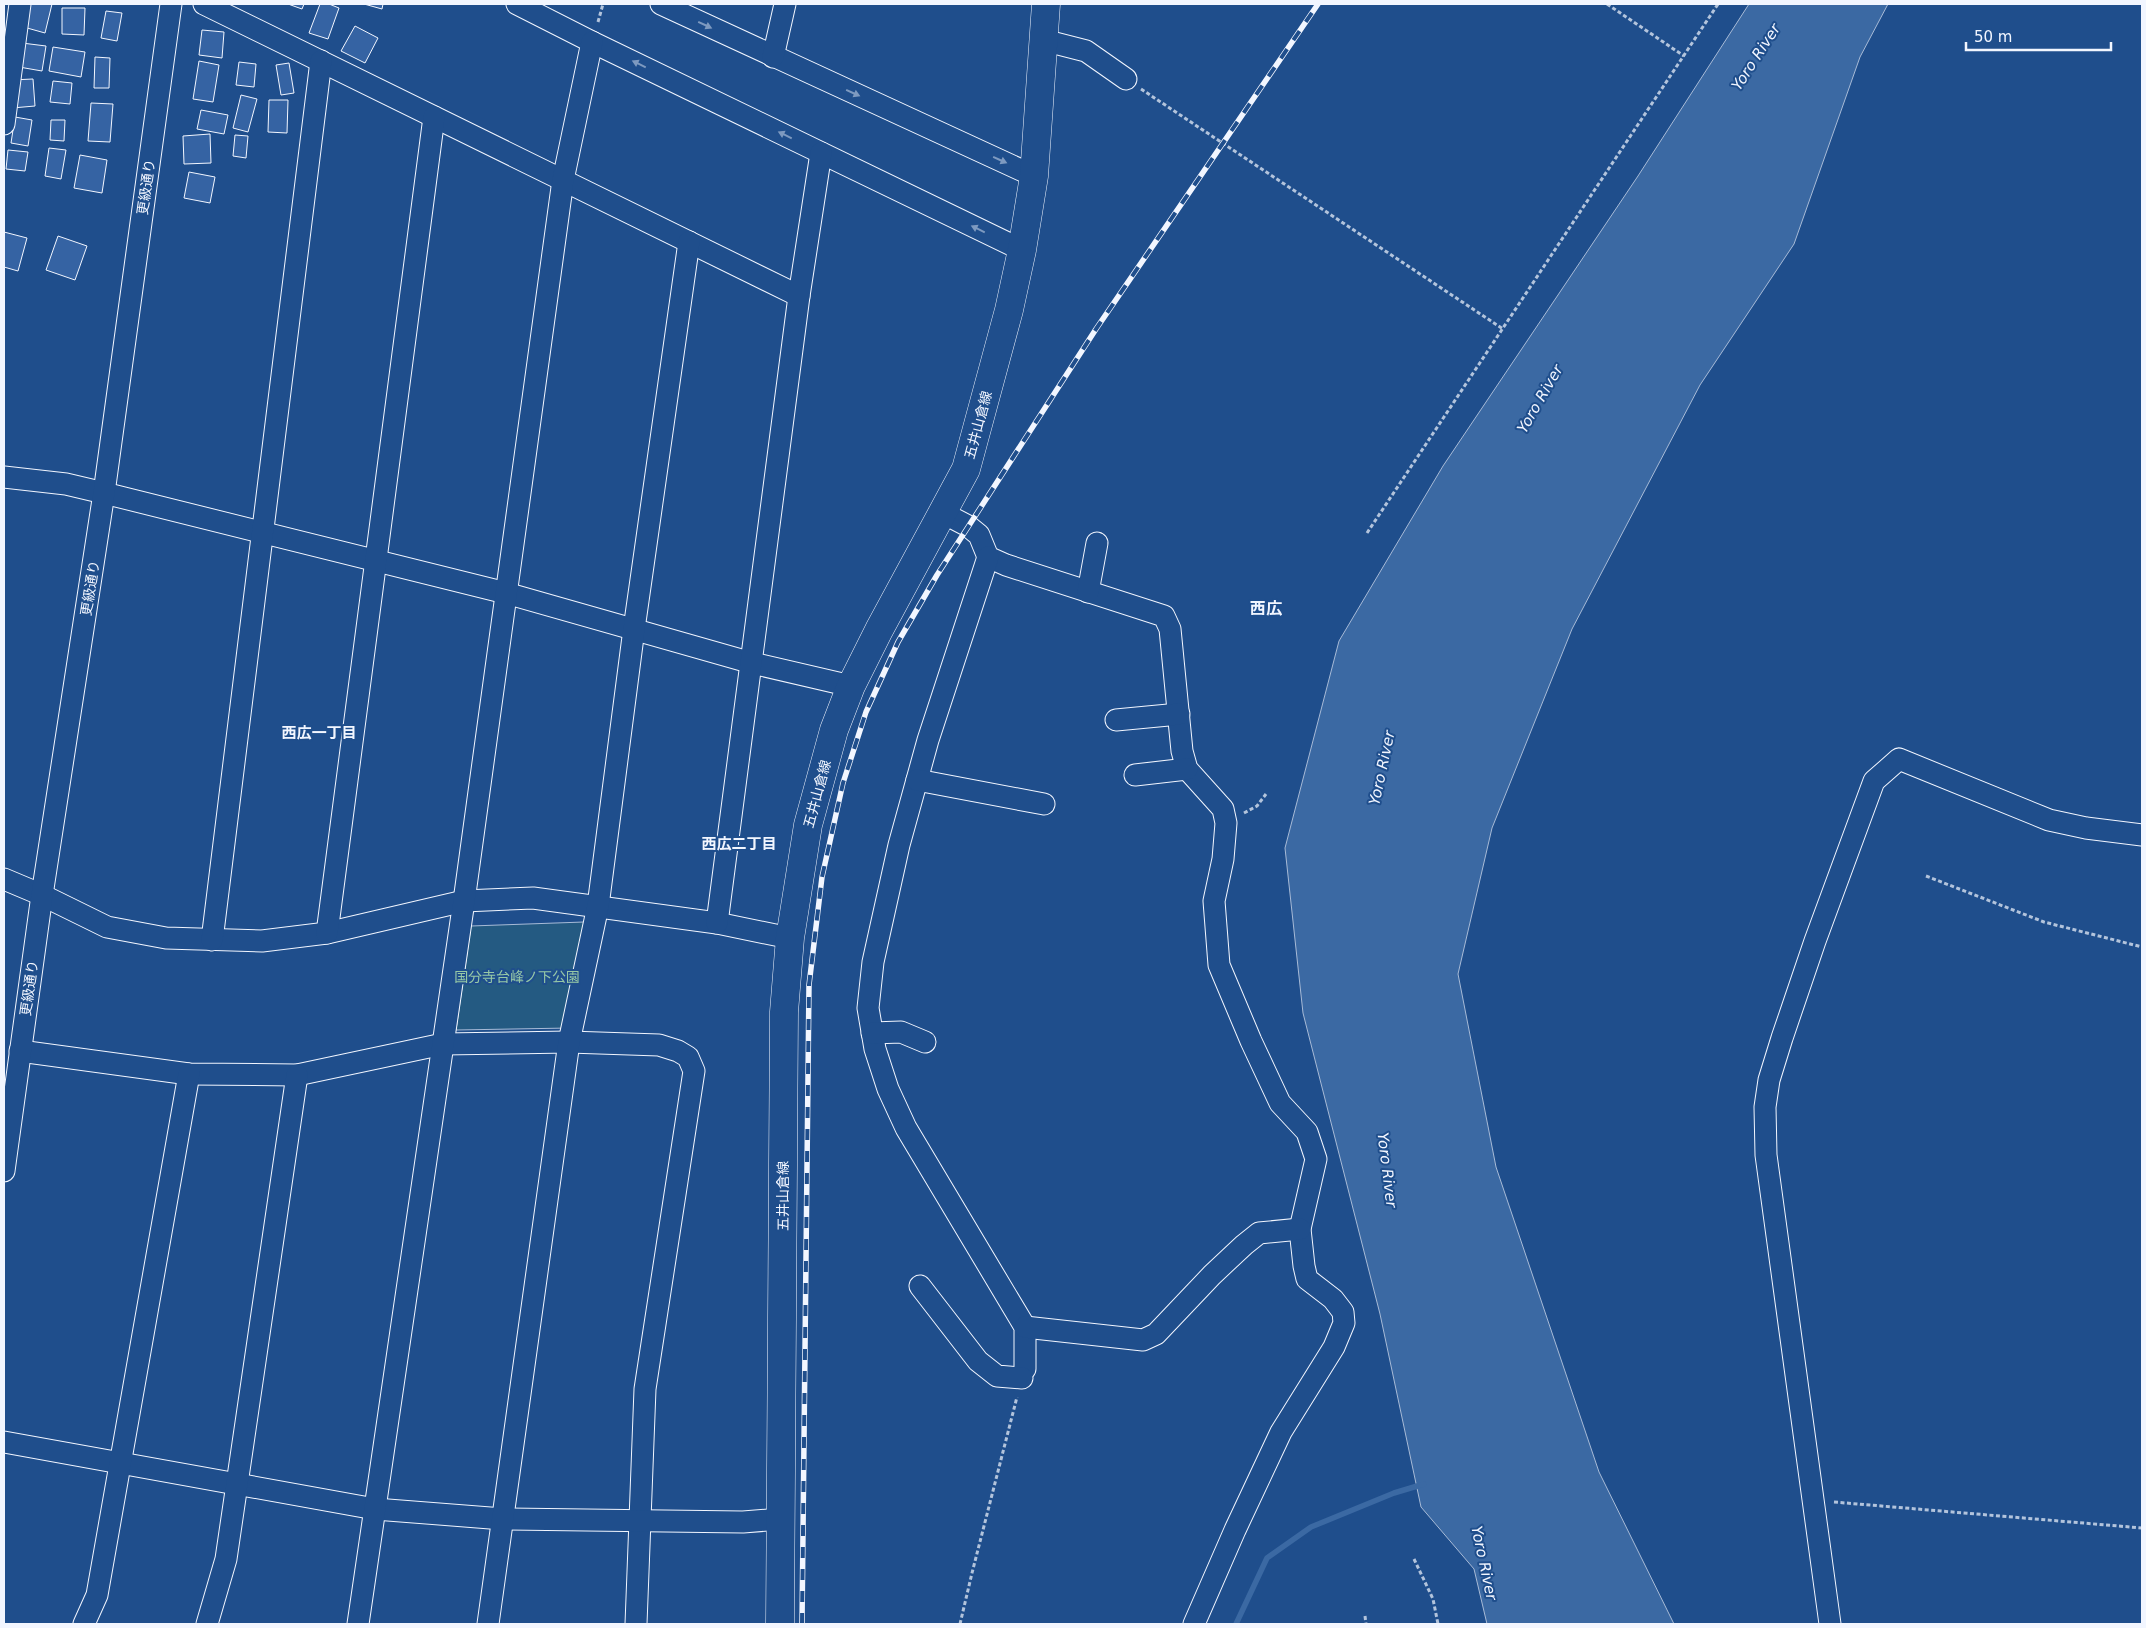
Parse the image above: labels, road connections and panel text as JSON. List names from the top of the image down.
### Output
{
  "streets": {
    "main road": ["五井山倉線"],
    "street": ["更級通り"]
  },
  "districts": ["西広", "西広一丁目", "西広二丁目"],
  "water": ["Yoro River"],
  "parks": ["国分寺台峰ノ下公園"],
  "scale_bar": "50 m"
}
